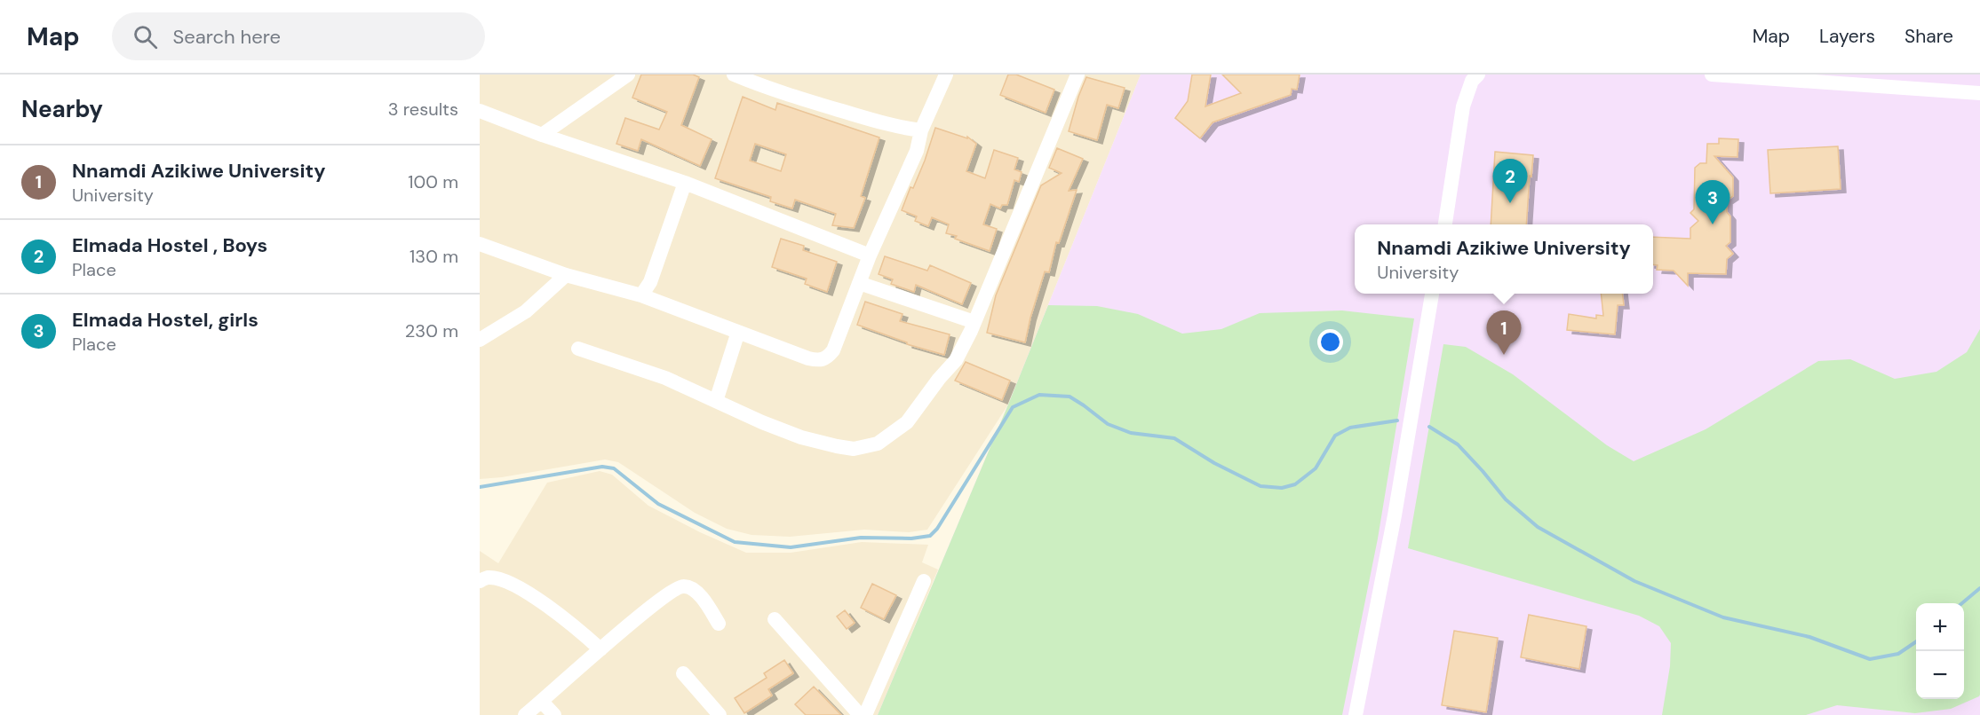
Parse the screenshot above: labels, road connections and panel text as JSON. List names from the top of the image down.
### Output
{
  "page": {
    "header": "Map",
    "search": "Search here",
    "nav": ["Map", "Layers", "Share"],
    "heading": ["Nearby", "3 results"],
    "list": [
      {
        "mark": "1",
        "name": "Nnamdi Azikiwe University",
        "note": "University",
        "value": "100 m"
      },
      {
        "mark": "2",
        "name": "Elmada Hostel , Boys",
        "note": "Place",
        "value": "130 m"
      },
      {
        "mark": "3",
        "name": "Elmada Hostel, girls",
        "note": "Place",
        "value": "230 m"
      }
    ],
    "pins": ["2", "3", "1"],
    "popup": ["Nnamdi Azikiwe University", "University"],
    "map_buttons": ["+", "−"]
  }
}
